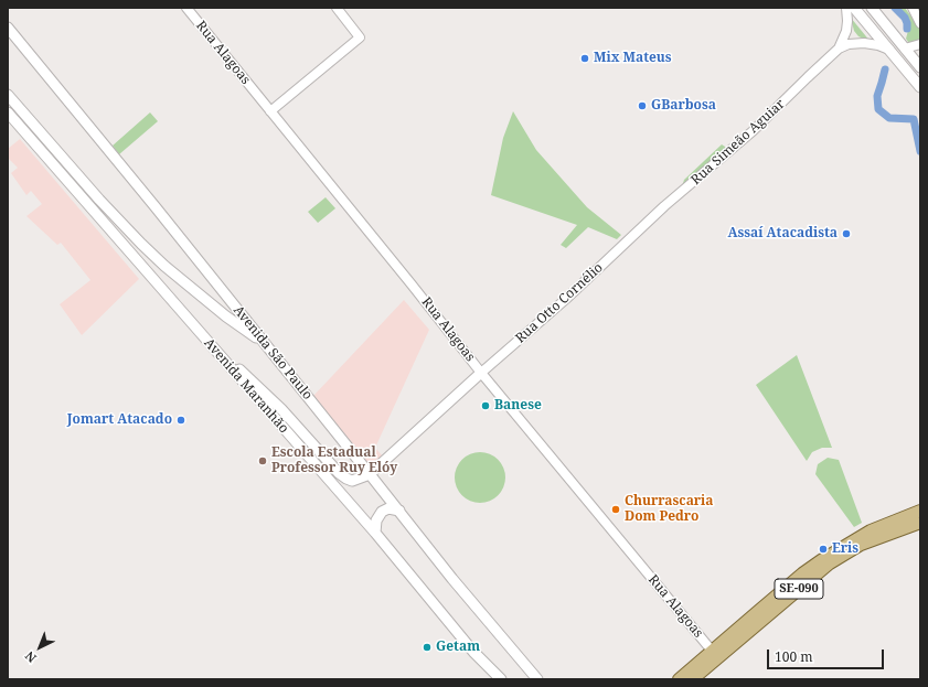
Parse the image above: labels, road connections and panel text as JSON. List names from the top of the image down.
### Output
{
  "streets": {
    "main road": ["Avenida São Paulo", "Avenida Maranhão", "SE-090"],
    "street": ["Rua Alagoas", "Rua Simeão Aguiar", "Rua Otto Cornélio"]
  },
  "crossings": [
    ["Rua Alagoas", "Rua Otto Cornélio"],
    ["Rua Alagoas", "SE-090"],
    ["Rua Simeão Aguiar", "Rua Otto Cornélio"]
  ],
  "places": [
    "Mix Mateus",
    "GBarbosa",
    "Assaí Atacadista",
    "Banese",
    "Jomart Atacado",
    "Escola Estadual Professor Ruy Elóy",
    "Churrascaria Dom Pedro",
    "Eris",
    "Getam"
  ],
  "scale_bar": "100 m",
  "north": "bottom left"
}
